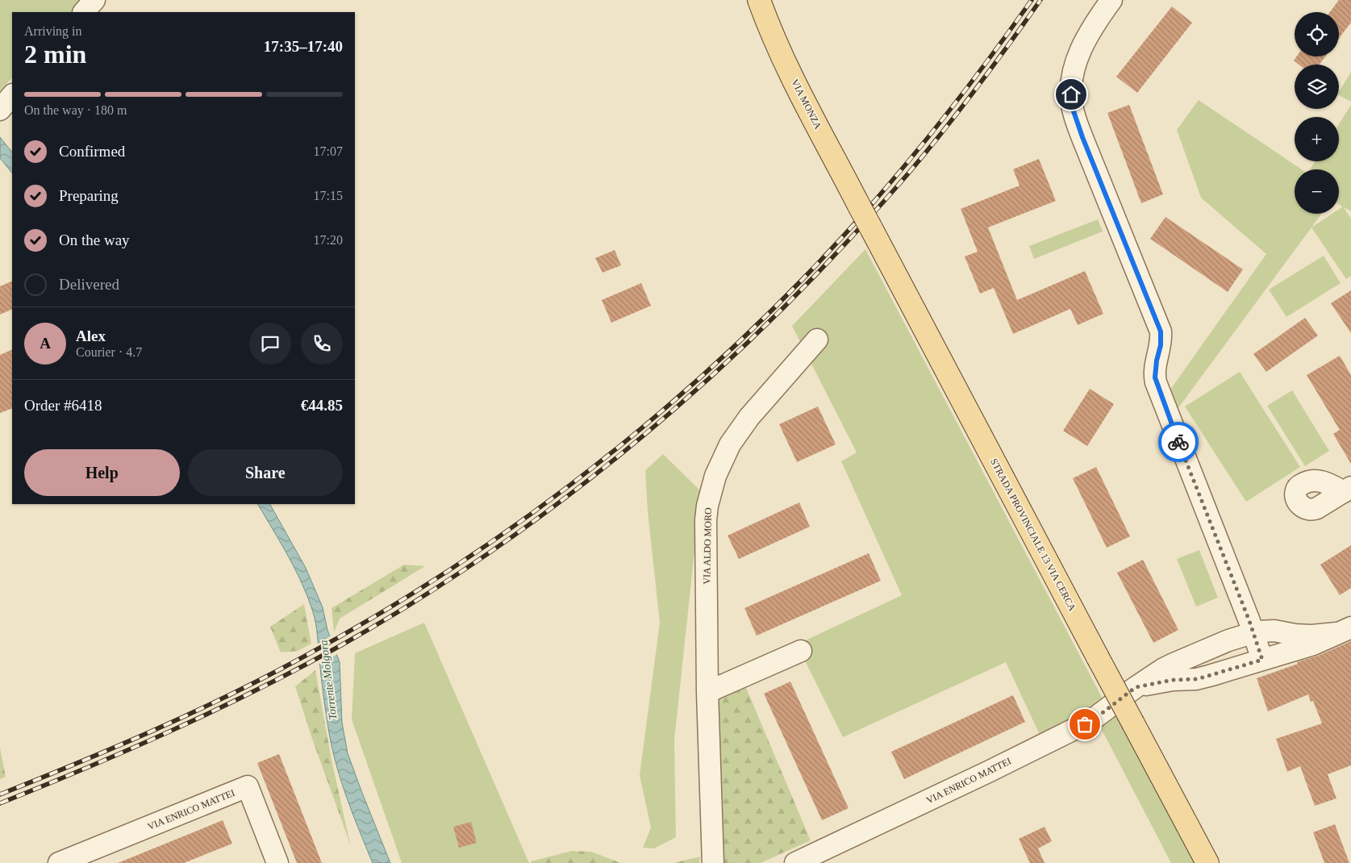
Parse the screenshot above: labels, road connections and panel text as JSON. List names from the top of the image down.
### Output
{
  "streets": {
    "main road": ["VIA MONZA", "STRADA PROVINCIALE 13 VIA CERCA"],
    "street": ["VIA ALDO MORO", "VIA ENRICO MATTEI"]
  },
  "crossings": [
    ["VIA MONZA", "STRADA PROVINCIALE 13 VIA CERCA"]
  ],
  "water": ["Torrente Molgora"],
  "page": {
    "map_buttons": ["+", "−"],
    "heading": ["2 min", "Arriving in", "17:35–17:40"],
    "panel": [
      "Alex",
      "Courier · 4.7",
      "Order #6418",
      "€44.85"
    ],
    "bar": "On the way · 180 m",
    "list": [
      ["Confirmed", "17:07"],
      ["Preparing", "17:15"],
      ["On the way", "17:20"],
      "Delivered"
    ],
    "round": "A",
    "buttons": ["Help", "Share"]
  }
}
